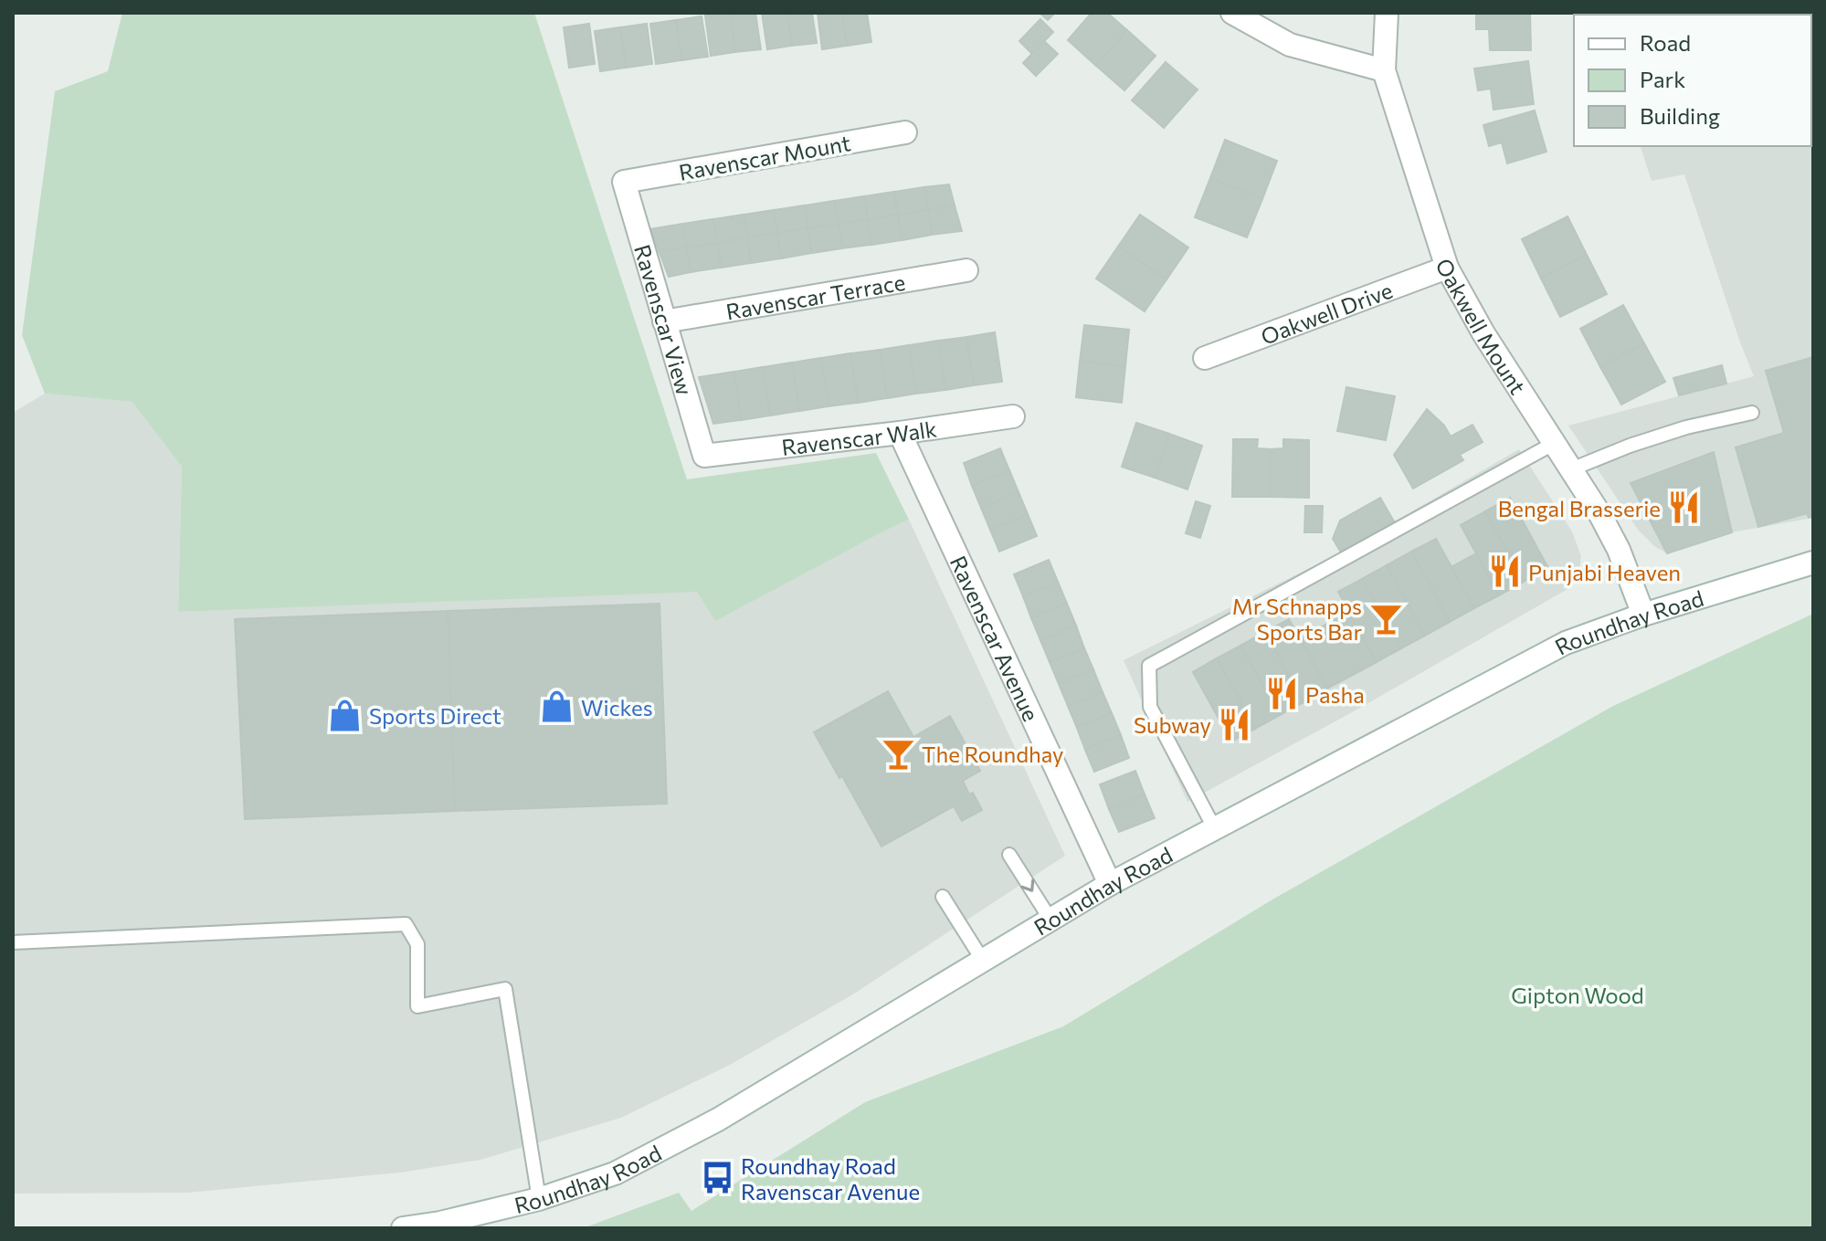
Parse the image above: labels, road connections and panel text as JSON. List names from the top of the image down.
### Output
{
  "streets": {
    "street": [
      "Ravenscar Mount",
      "Ravenscar Terrace",
      "Oakwell Drive",
      "Ravenscar View",
      "Oakwell Mount",
      "Ravenscar Walk",
      "Roundhay Road",
      "Ravenscar Avenue"
    ]
  },
  "crossings": [
    ["Ravenscar Mount", "Ravenscar View"],
    ["Ravenscar Terrace", "Ravenscar View"],
    ["Oakwell Drive", "Oakwell Mount"],
    ["Ravenscar View", "Ravenscar Walk"],
    ["Oakwell Mount", "Roundhay Road"],
    ["Ravenscar Walk", "Ravenscar Avenue"],
    ["Roundhay Road", "Ravenscar Avenue"]
  ],
  "parks": ["Gipton Wood"],
  "places": {
    "restaurant": [
      "Bengal Brasserie",
      "Punjabi Heaven",
      "Pasha",
      "Subway"
    ],
    "bar": ["Mr Schnapps Sports Bar", "The Roundhay"],
    "shop": ["Wickes", "Sports Direct"],
    "bus stop": ["Roundhay Road Ravenscar Avenue"]
  },
  "legend": ["Road", "Park", "Building"]
}
